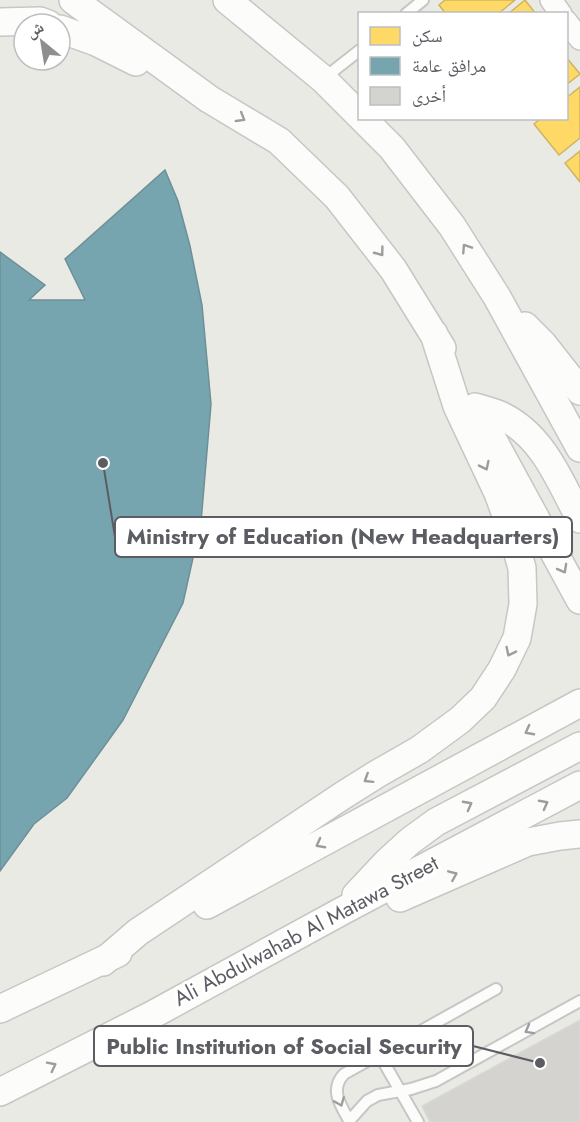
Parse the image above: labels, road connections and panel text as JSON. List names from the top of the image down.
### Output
{
  "streets": {
    "street": ["Ali Abdulwahab Al Matawa Street"]
  },
  "places": ["Ministry of Education (New Headquarters)", "Public Institution of Social Security"],
  "legend": ["سكن", "مرافق عامة", "أخرى"],
  "north": "top left"
}
